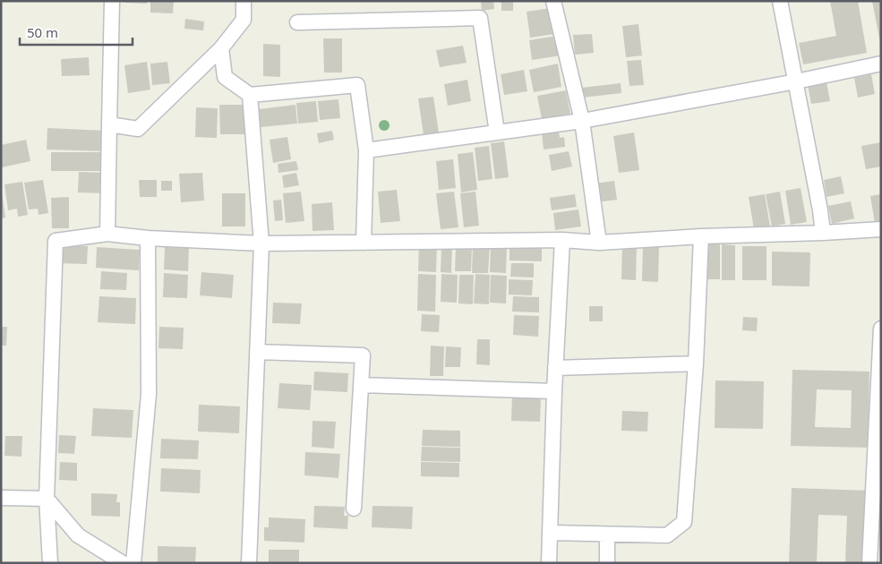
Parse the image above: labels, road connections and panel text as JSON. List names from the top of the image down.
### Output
{
  "scale_bar": "50 m"
}
